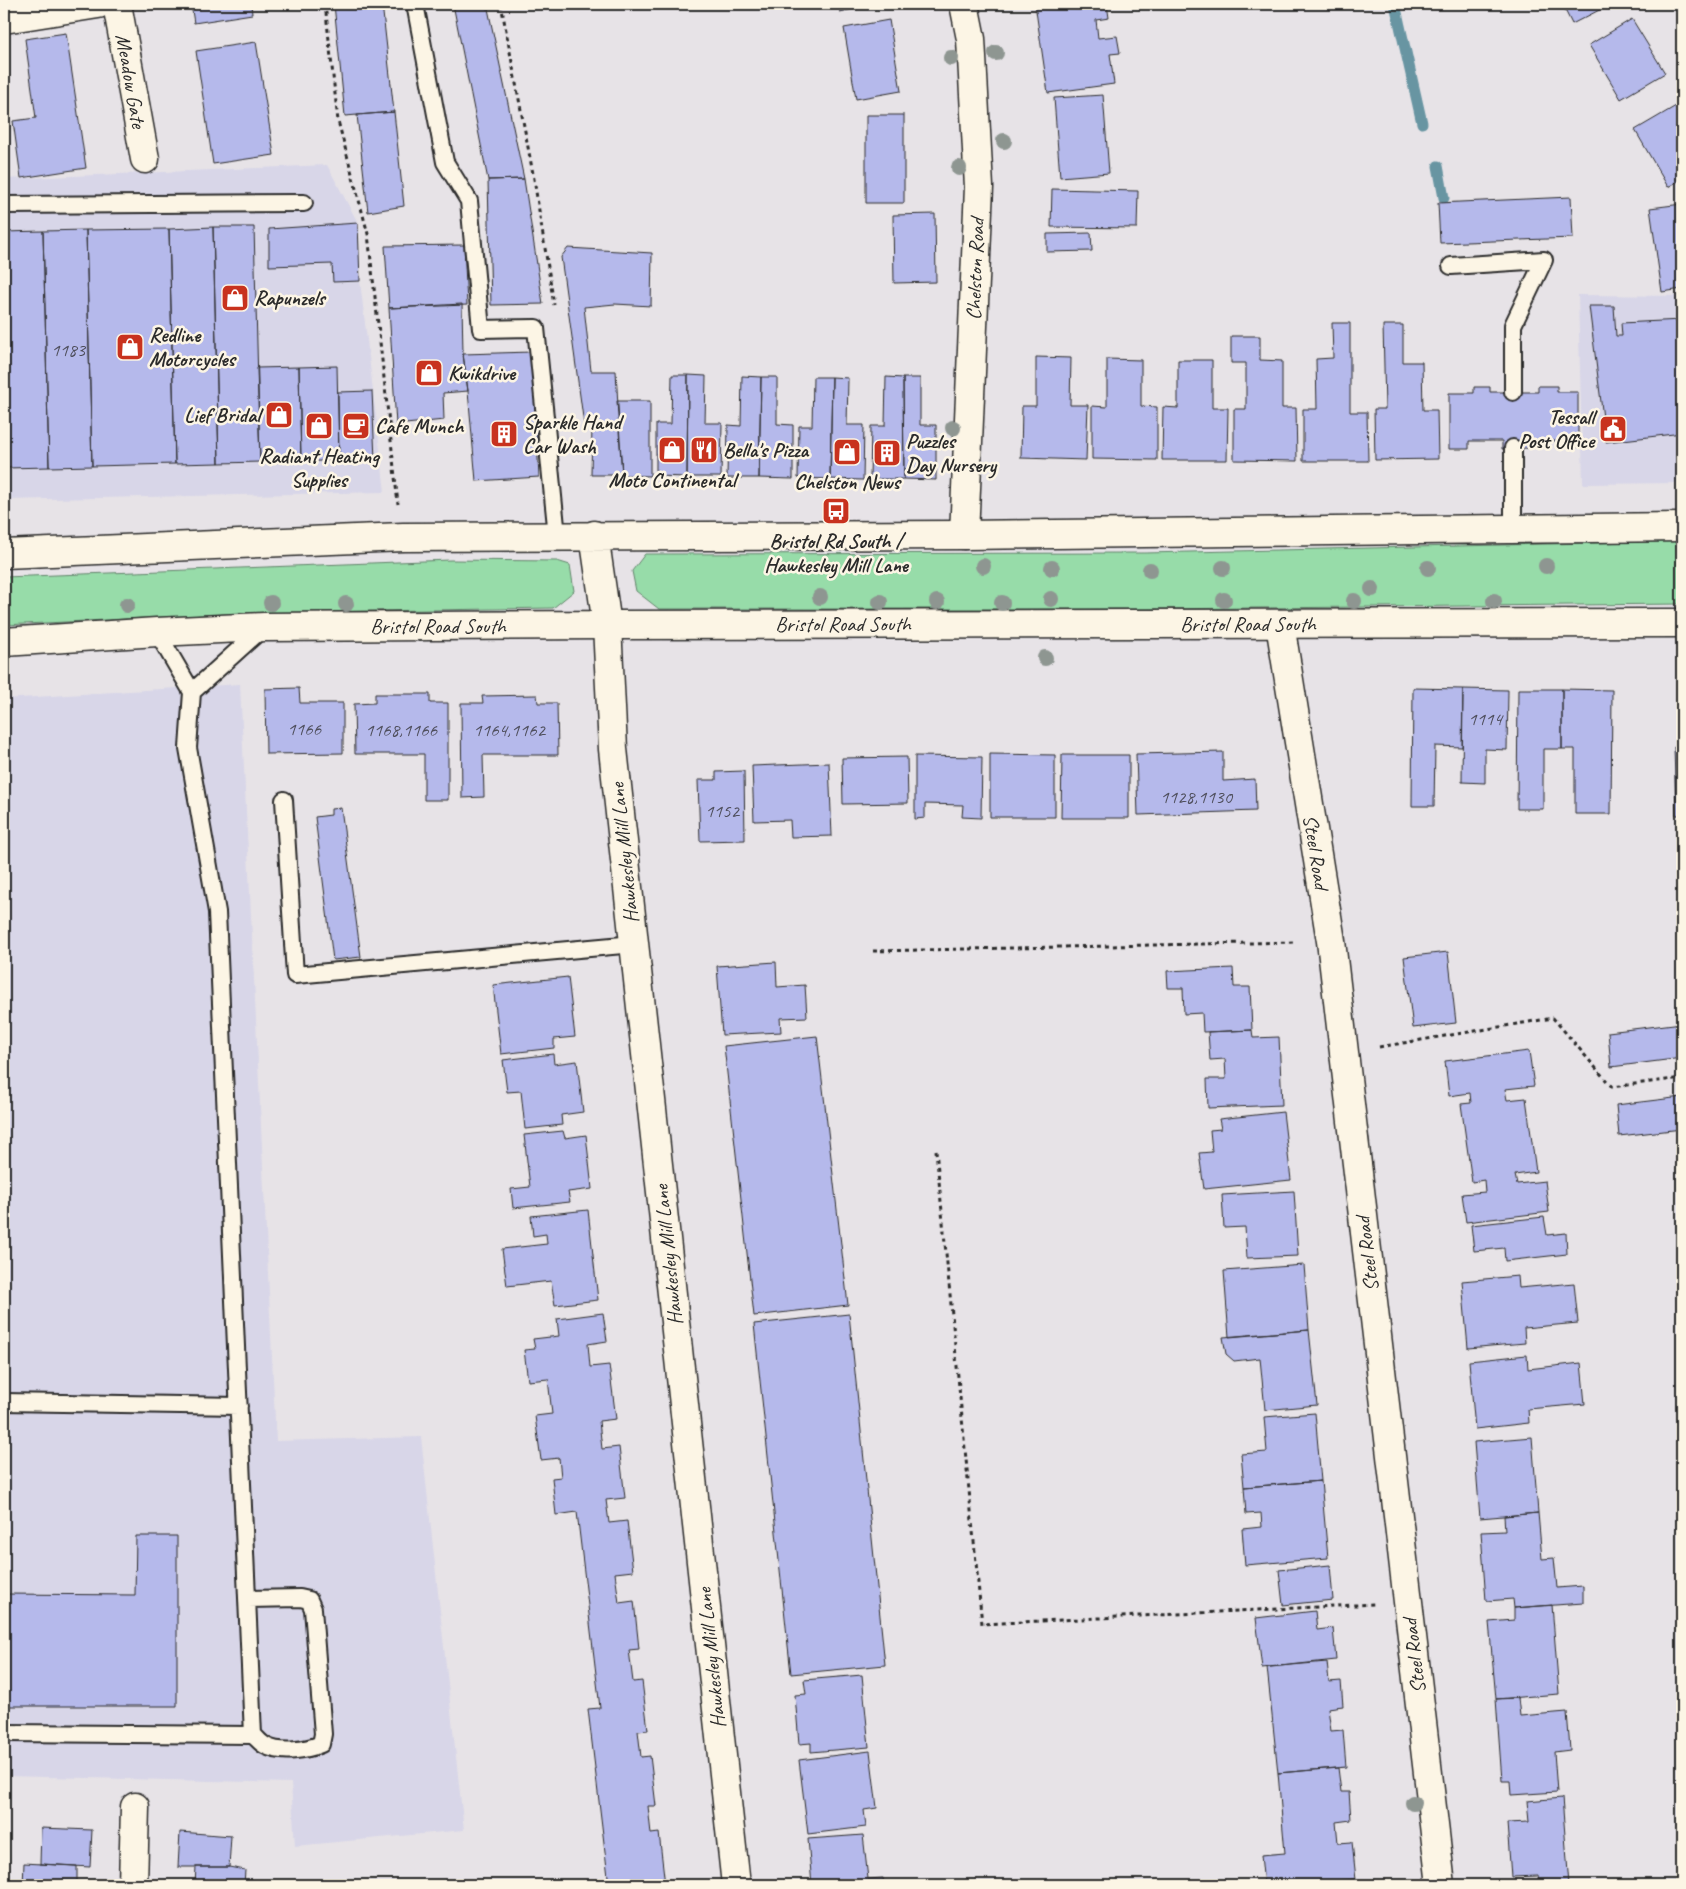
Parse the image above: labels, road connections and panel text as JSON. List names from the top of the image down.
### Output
{
  "streets": {
    "main road": [
      "Meadow Gate",
      "Chelston Road",
      "Bristol Road South",
      "Steel Road",
      "Hawkesley Mill Lane"
    ]
  },
  "crossings": [
    ["Bristol Road South", "Steel Road"],
    ["Bristol Road South", "Hawkesley Mill Lane"]
  ],
  "places": {
    "shop": [
      "Rapunzels",
      "Redline Motorcycles",
      "Kwikdrive",
      "Lief Bridal",
      "Radiant Heating Supplies",
      "Moto Continental",
      "Chelston News"
    ],
    "cafe": ["Cafe Munch"],
    "public building": ["Tessall Post Office"],
    "building": ["Sparkle Hand Car Wash", "Puzzles Day Nursery"],
    "restaurant": ["Bella's Pizza"],
    "bus stop": ["Bristol Rd South / Hawkesley Mill Lane"]
  },
  "house_numbers": [
    "1183",
    "1114",
    "1166",
    "1168,1166",
    "1164,1162",
    "1128,1130",
    "1152"
  ]
}
